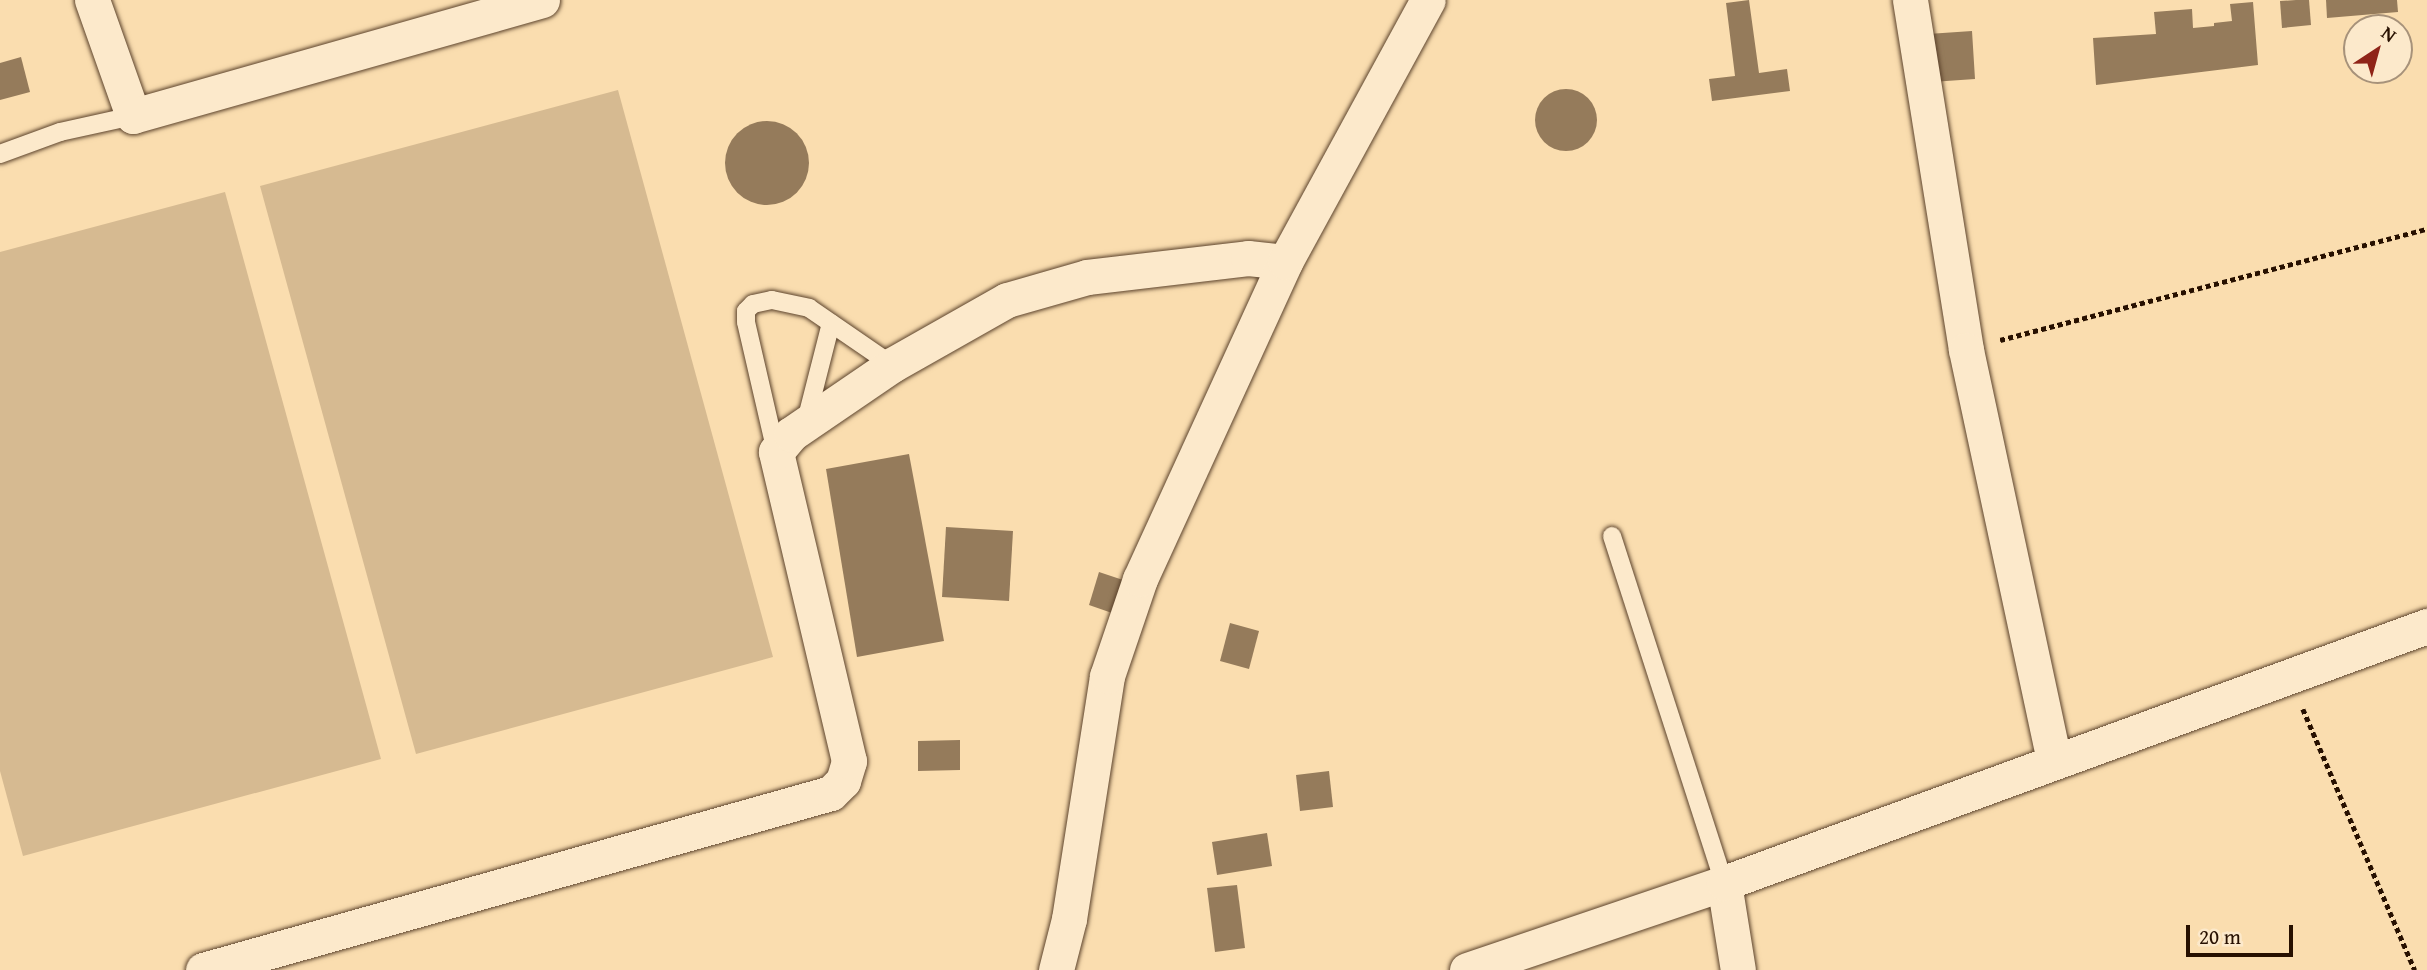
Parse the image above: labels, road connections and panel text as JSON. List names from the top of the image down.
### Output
{
  "scale_bar": "20 m",
  "north": "top right"
}
